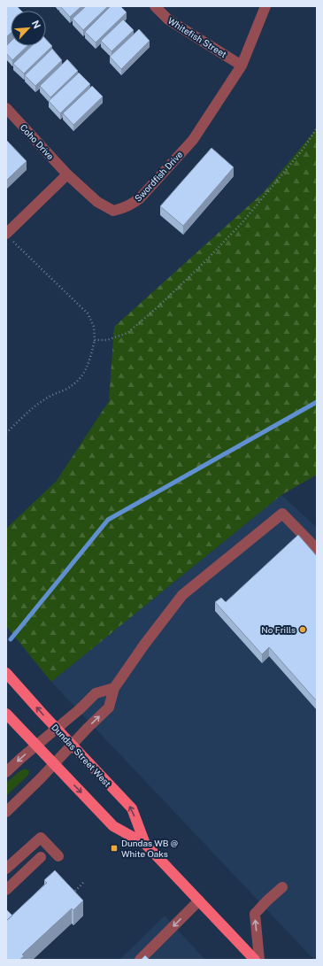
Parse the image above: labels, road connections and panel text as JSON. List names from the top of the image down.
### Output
{
  "streets": {
    "main road": ["Dundas Street West"],
    "street": ["Whitefish Street", "Coho Drive", "Swordfish Drive"]
  },
  "crossings": [
    ["Whitefish Street", "Swordfish Drive"],
    ["Coho Drive", "Swordfish Drive"]
  ],
  "places": {
    "other": ["No Frills"],
    "transit": ["Dundas WB @ White Oaks"]
  },
  "north": "top right"
}
